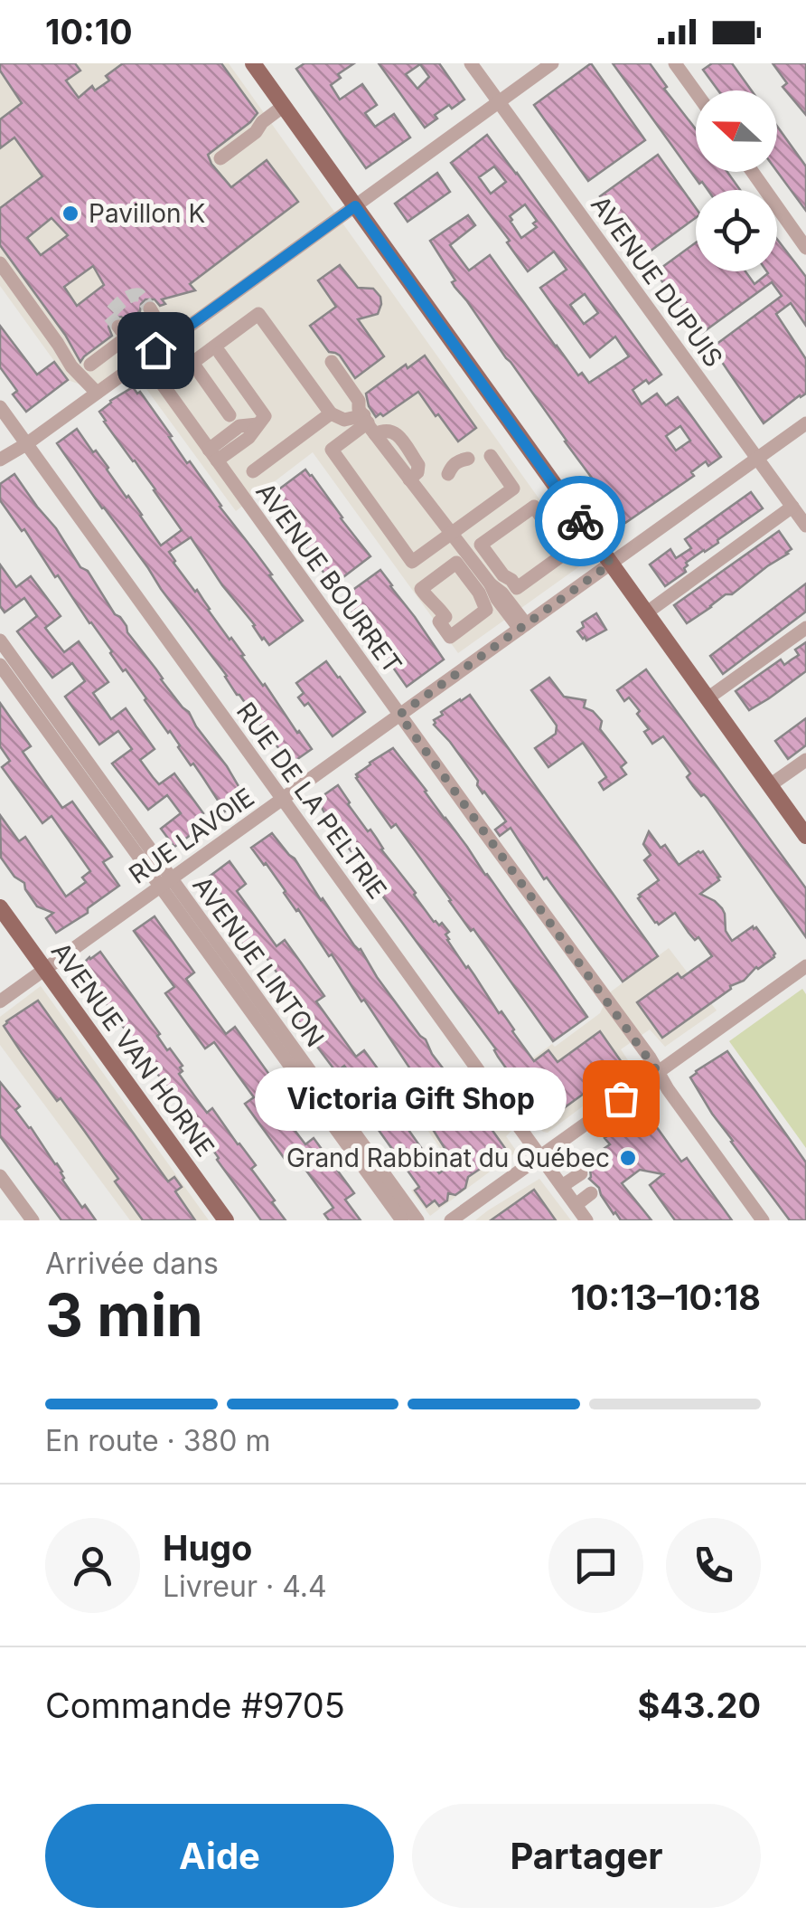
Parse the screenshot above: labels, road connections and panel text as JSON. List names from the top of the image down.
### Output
{
  "streets": {
    "main road": ["AVENUE VAN HORNE"],
    "street": [
      "AVENUE DUPUIS",
      "AVENUE BOURRET",
      "RUE DE LA PELTRIE",
      "RUE LAVOIE",
      "AVENUE LINTON"
    ]
  },
  "crossings": [
    ["AVENUE DUPUIS", "RUE LAVOIE"],
    ["AVENUE BOURRET", "RUE LAVOIE"],
    ["RUE DE LA PELTRIE", "RUE LAVOIE"],
    ["RUE LAVOIE", "AVENUE LINTON"],
    ["RUE LAVOIE", "AVENUE VAN HORNE"]
  ],
  "places": ["Pavillon K", "Victoria Gift Shop", "Grand Rabbinat du Québec"],
  "north": "left",
  "page": {
    "status": "10:10",
    "bubble": "Victoria Gift Shop",
    "heading": ["3 min", "Arrivée dans", "10:13–10:18"],
    "panel": [
      "Hugo",
      "Livreur · 4.4",
      "Commande #9705",
      "$43.20"
    ],
    "bar": "En route · 380 m",
    "buttons": ["Aide", "Partager"]
  }
}
